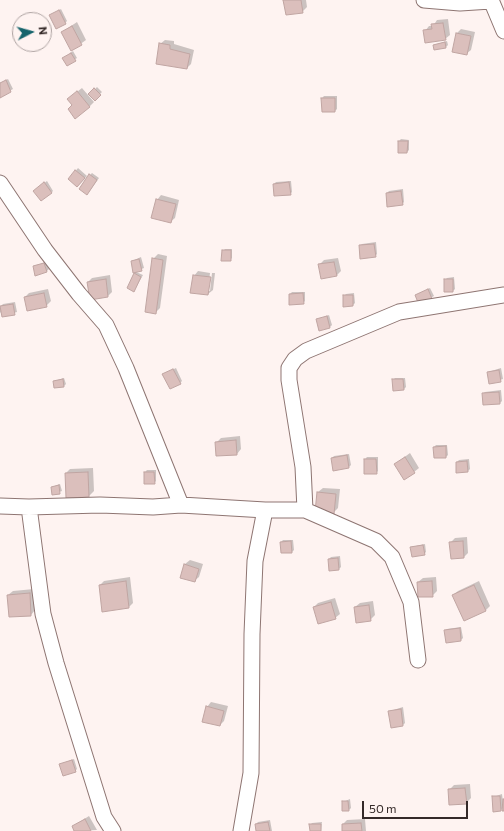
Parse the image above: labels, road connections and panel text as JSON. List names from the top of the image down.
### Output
{
  "scale_bar": "50 m",
  "north": "right"
}
